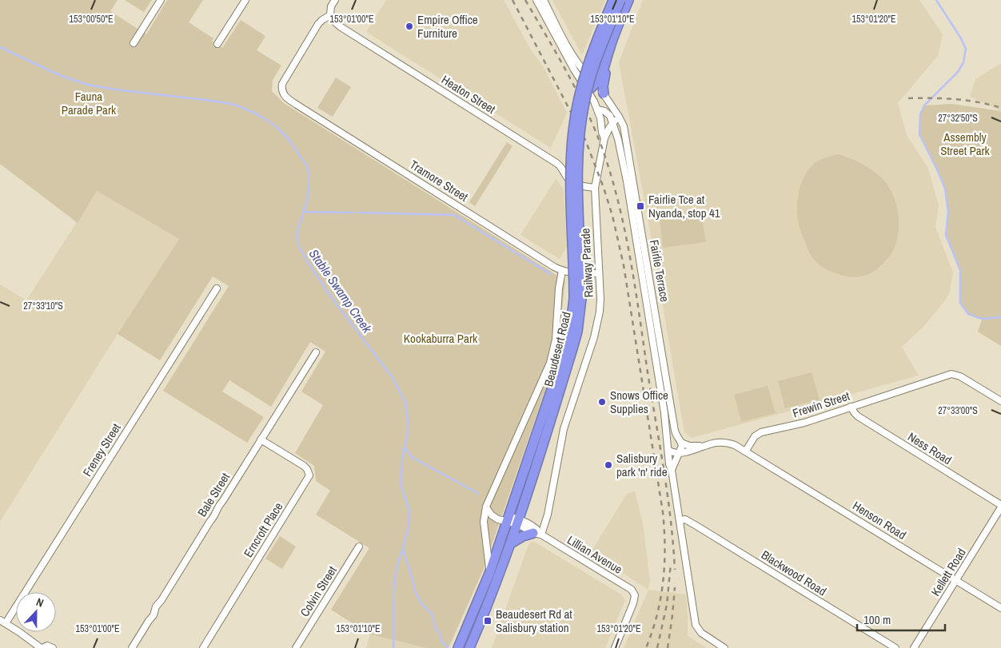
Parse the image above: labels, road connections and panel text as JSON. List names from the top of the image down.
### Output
{
  "streets": {
    "highway": ["Beaudesert Road"],
    "street": [
      "Heaton Street",
      "Tramore Street",
      "Railway Parade",
      "Fairlie Terrace",
      "Frewin Street",
      "Ness Road",
      "Freney Street",
      "Bale Street",
      "Henson Road",
      "Erncroft Place",
      "Lillian Avenue",
      "Kellett Road",
      "Blackwood Road",
      "Colvin Street"
    ]
  },
  "crossings": [
    ["Heaton Street", "Tramore Street"],
    ["Heaton Street", "Railway Parade"],
    ["Tramore Street", "Railway Parade"],
    ["Tramore Street", "Beaudesert Road"],
    ["Railway Parade", "Lillian Avenue"],
    ["Fairlie Terrace", "Blackwood Road"],
    ["Beaudesert Road", "Lillian Avenue"],
    ["Frewin Street", "Ness Road"],
    ["Frewin Street", "Henson Road"],
    ["Ness Road", "Kellett Road"],
    ["Bale Street", "Erncroft Place"],
    ["Henson Road", "Kellett Road"]
  ],
  "water": ["Stable Swamp Creek"],
  "parks": ["Fauna Parade Park", "Assembly Street Park", "Kookaburra Park"],
  "places": {
    "other": ["Empire Office Furniture", "Snows Office Supplies", "Salisbury park 'n' ride"],
    "transit": ["Fairlie Tce at Nyanda, stop 41", "Beaudesert Rd at Salisbury station"]
  },
  "scale_bar": "100 m",
  "north": "top",
  "coordinates": [
    "153°01'10\"E",
    "153°00'50\"E",
    "153°01'00\"E",
    "153°01'20\"E",
    "27°32'50\"S",
    "27°33'10\"S",
    "27°33'00\"S"
  ]
}
